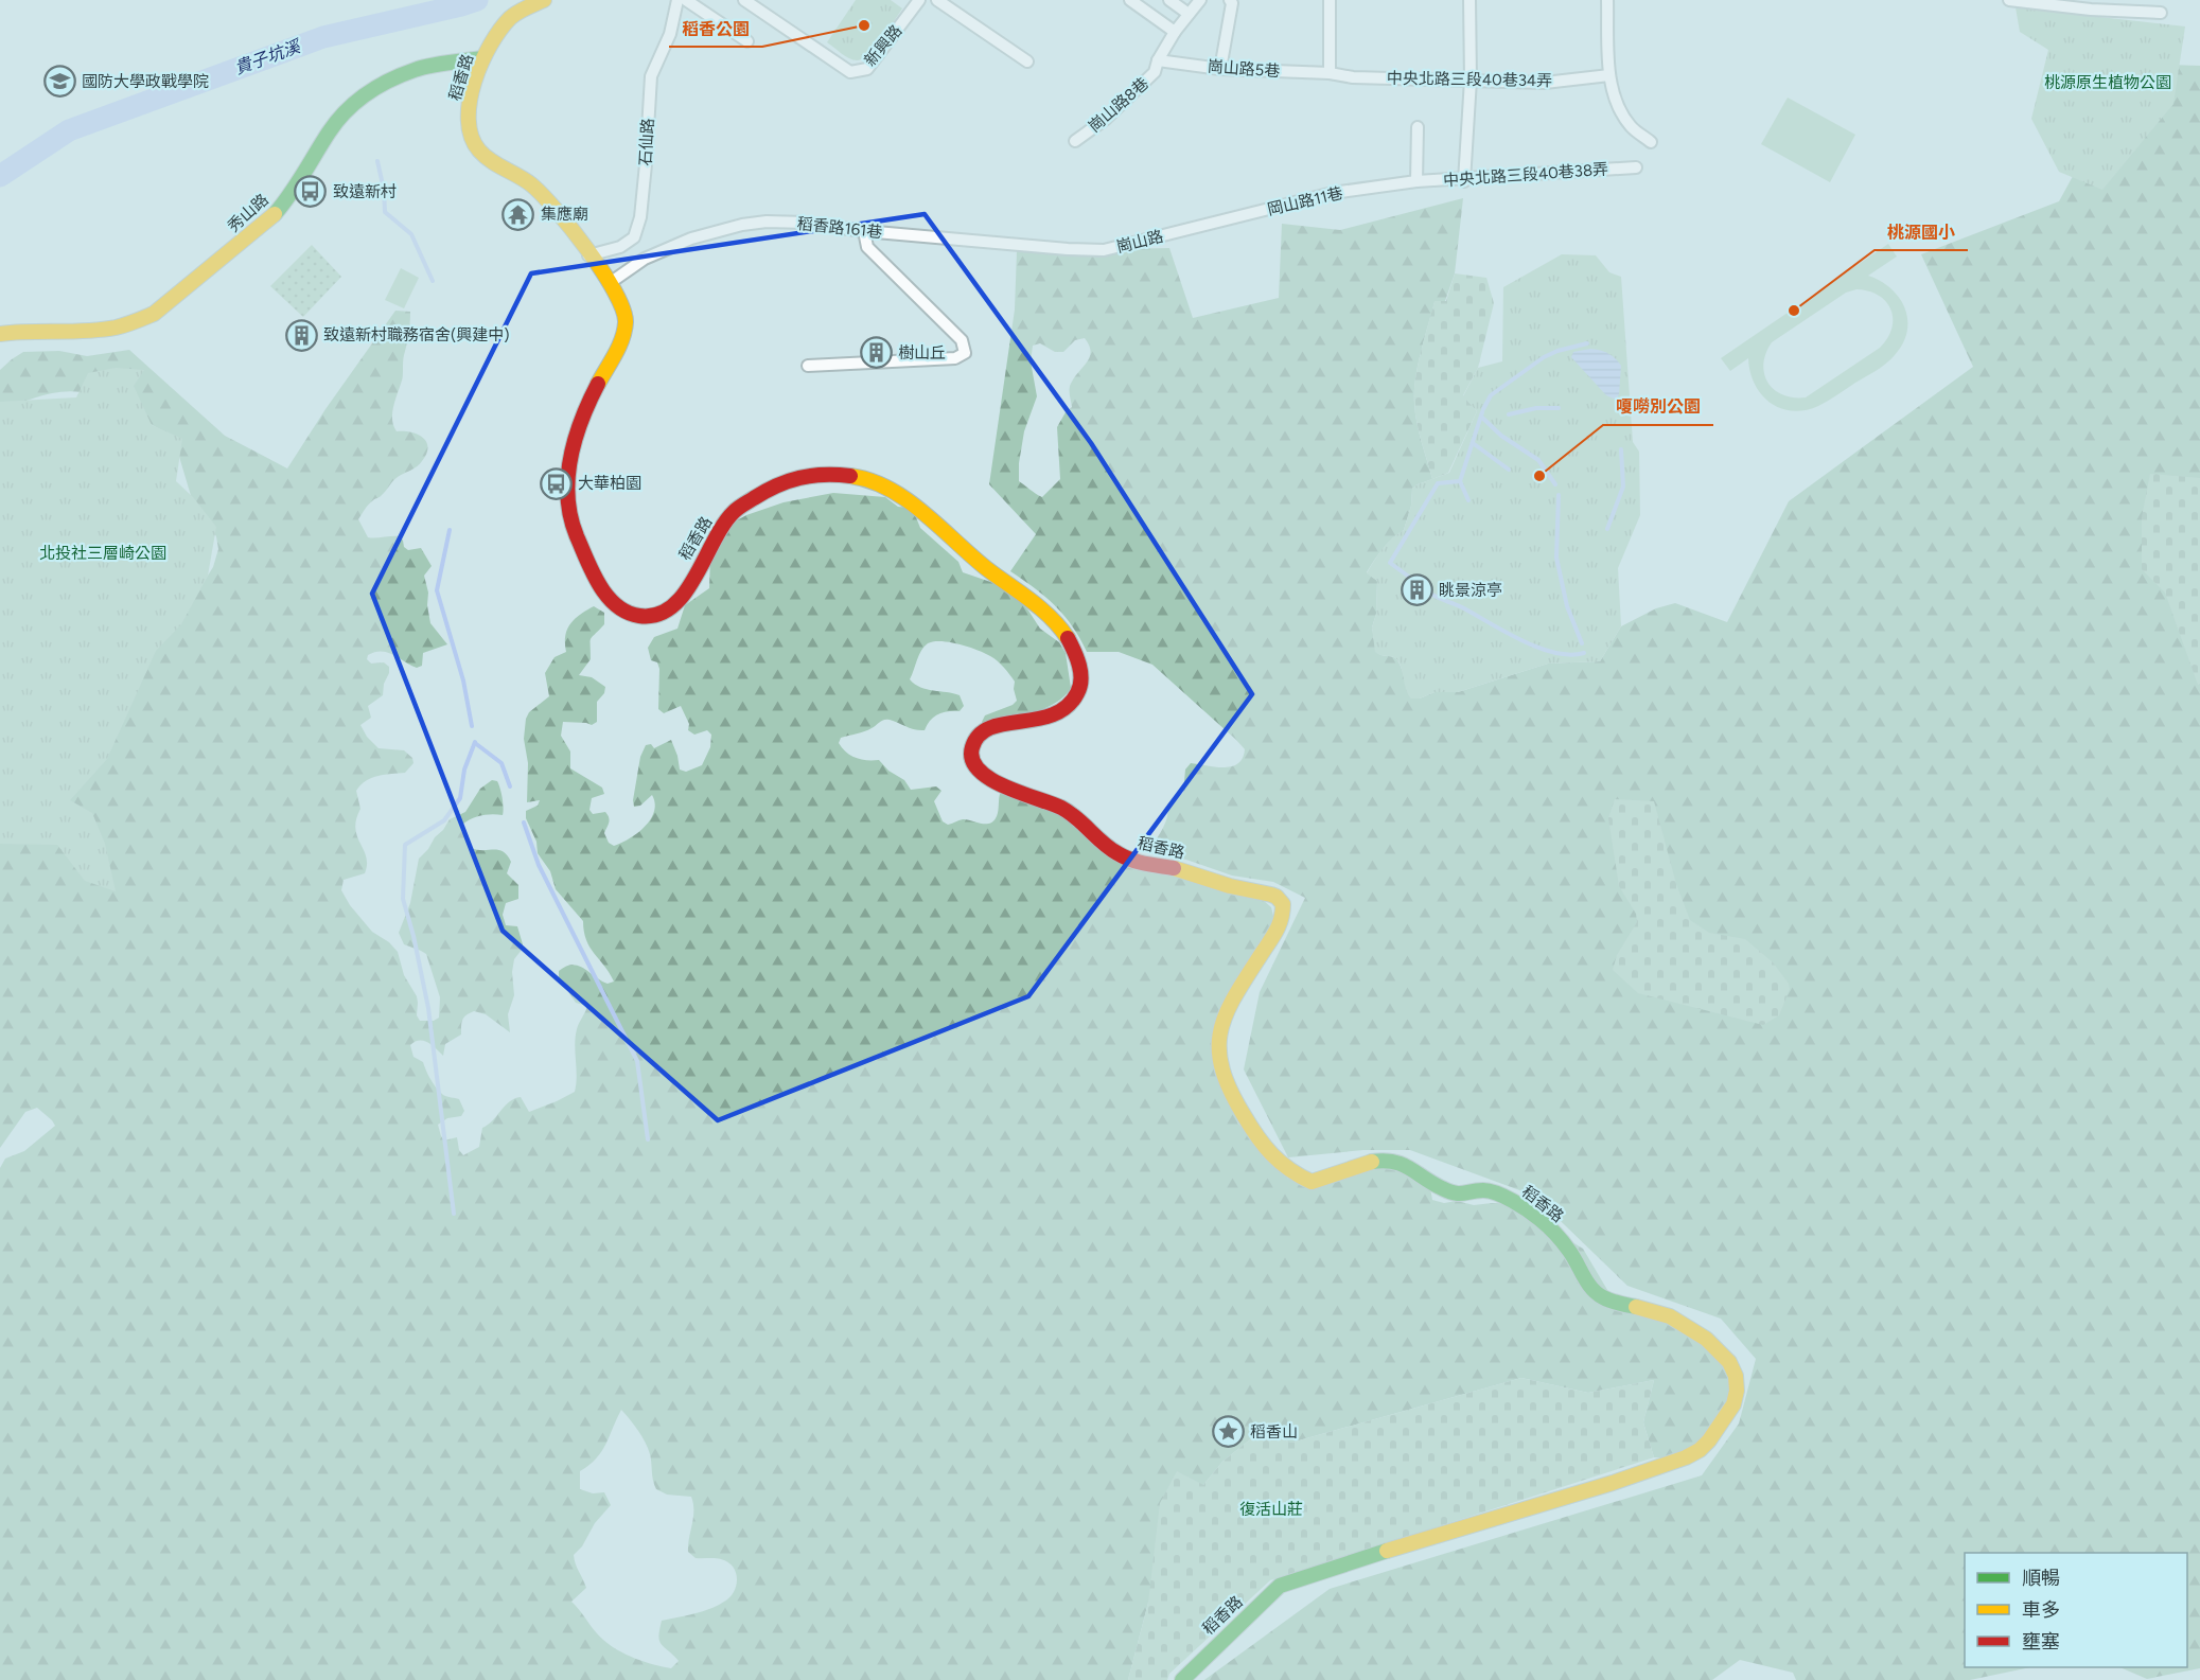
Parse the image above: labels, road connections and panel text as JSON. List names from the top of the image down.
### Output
{
  "streets": {
    "street": [
      "新興路",
      "崗山路5巷",
      "稻香路",
      "中央北路三段40巷34弄",
      "崗山路8巷",
      "石仙路",
      "中央北路三段40巷38弄",
      "岡山路11巷",
      "秀山路",
      "稻香路161巷",
      "崗山路"
    ]
  },
  "crossings": [
    ["崗山路5巷", "中央北路三段40巷34弄"],
    ["崗山路5巷", "崗山路8巷"],
    ["稻香路", "石仙路"],
    ["稻香路", "秀山路"],
    ["稻香路", "稻香路161巷"],
    ["中央北路三段40巷38弄", "岡山路11巷"],
    ["岡山路11巷", "崗山路"],
    ["稻香路161巷", "崗山路"]
  ],
  "water": ["貴子坑溪"],
  "parks": ["桃源原生植物公園", "北投社三層崎公園", "復活山莊"],
  "places": {
    "other": ["稻香公園", "桃源國小", "嗄嘮別公園"],
    "school or university": ["國防大學政戰學院"],
    "bus stop": ["致遠新村", "大華柏園"],
    "temple": ["集應廟"],
    "building": ["致遠新村職務宿舍(興建中)", "樹山丘", "眺景涼亭"],
    "place": ["稻香山"]
  },
  "legend": ["順暢", "車多", "壅塞"]
}
